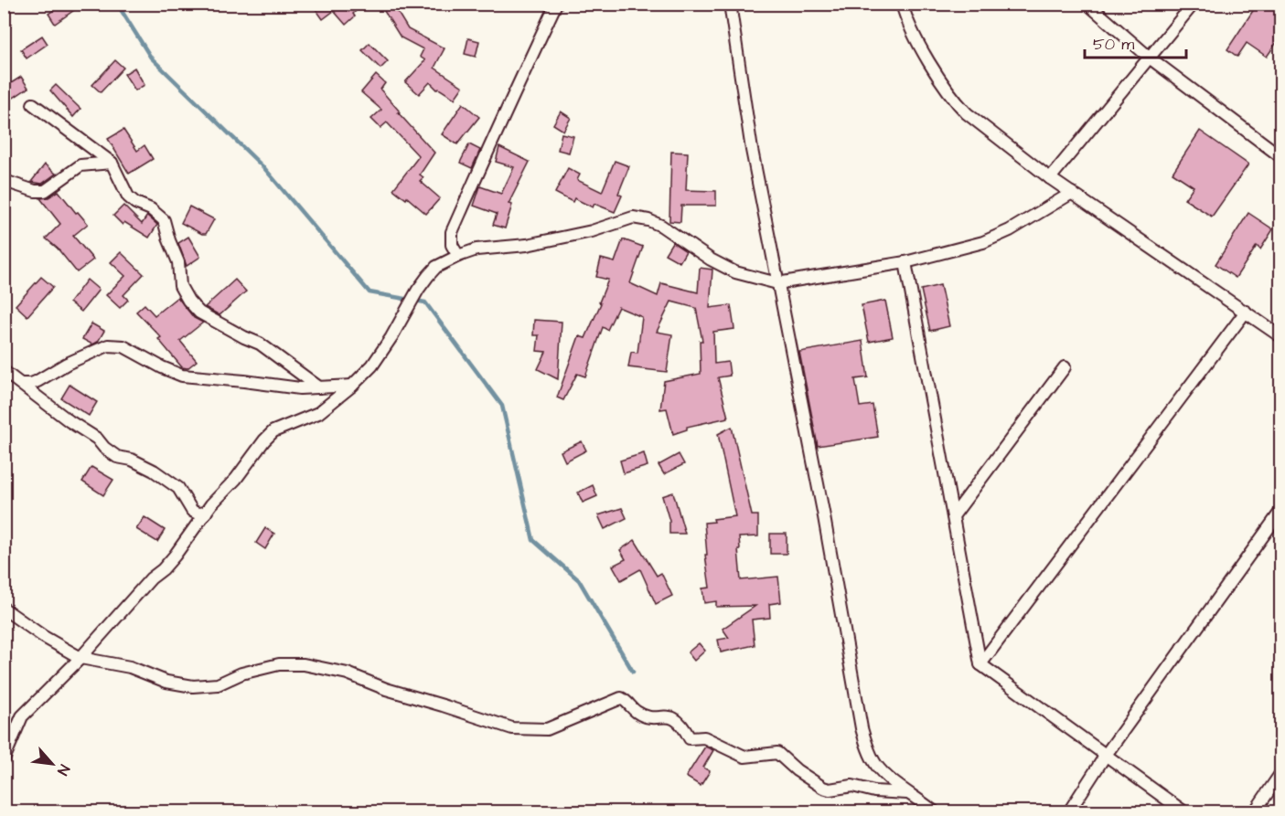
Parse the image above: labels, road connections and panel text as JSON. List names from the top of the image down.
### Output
{
  "scale_bar": "50 m",
  "north": "bottom right"
}
